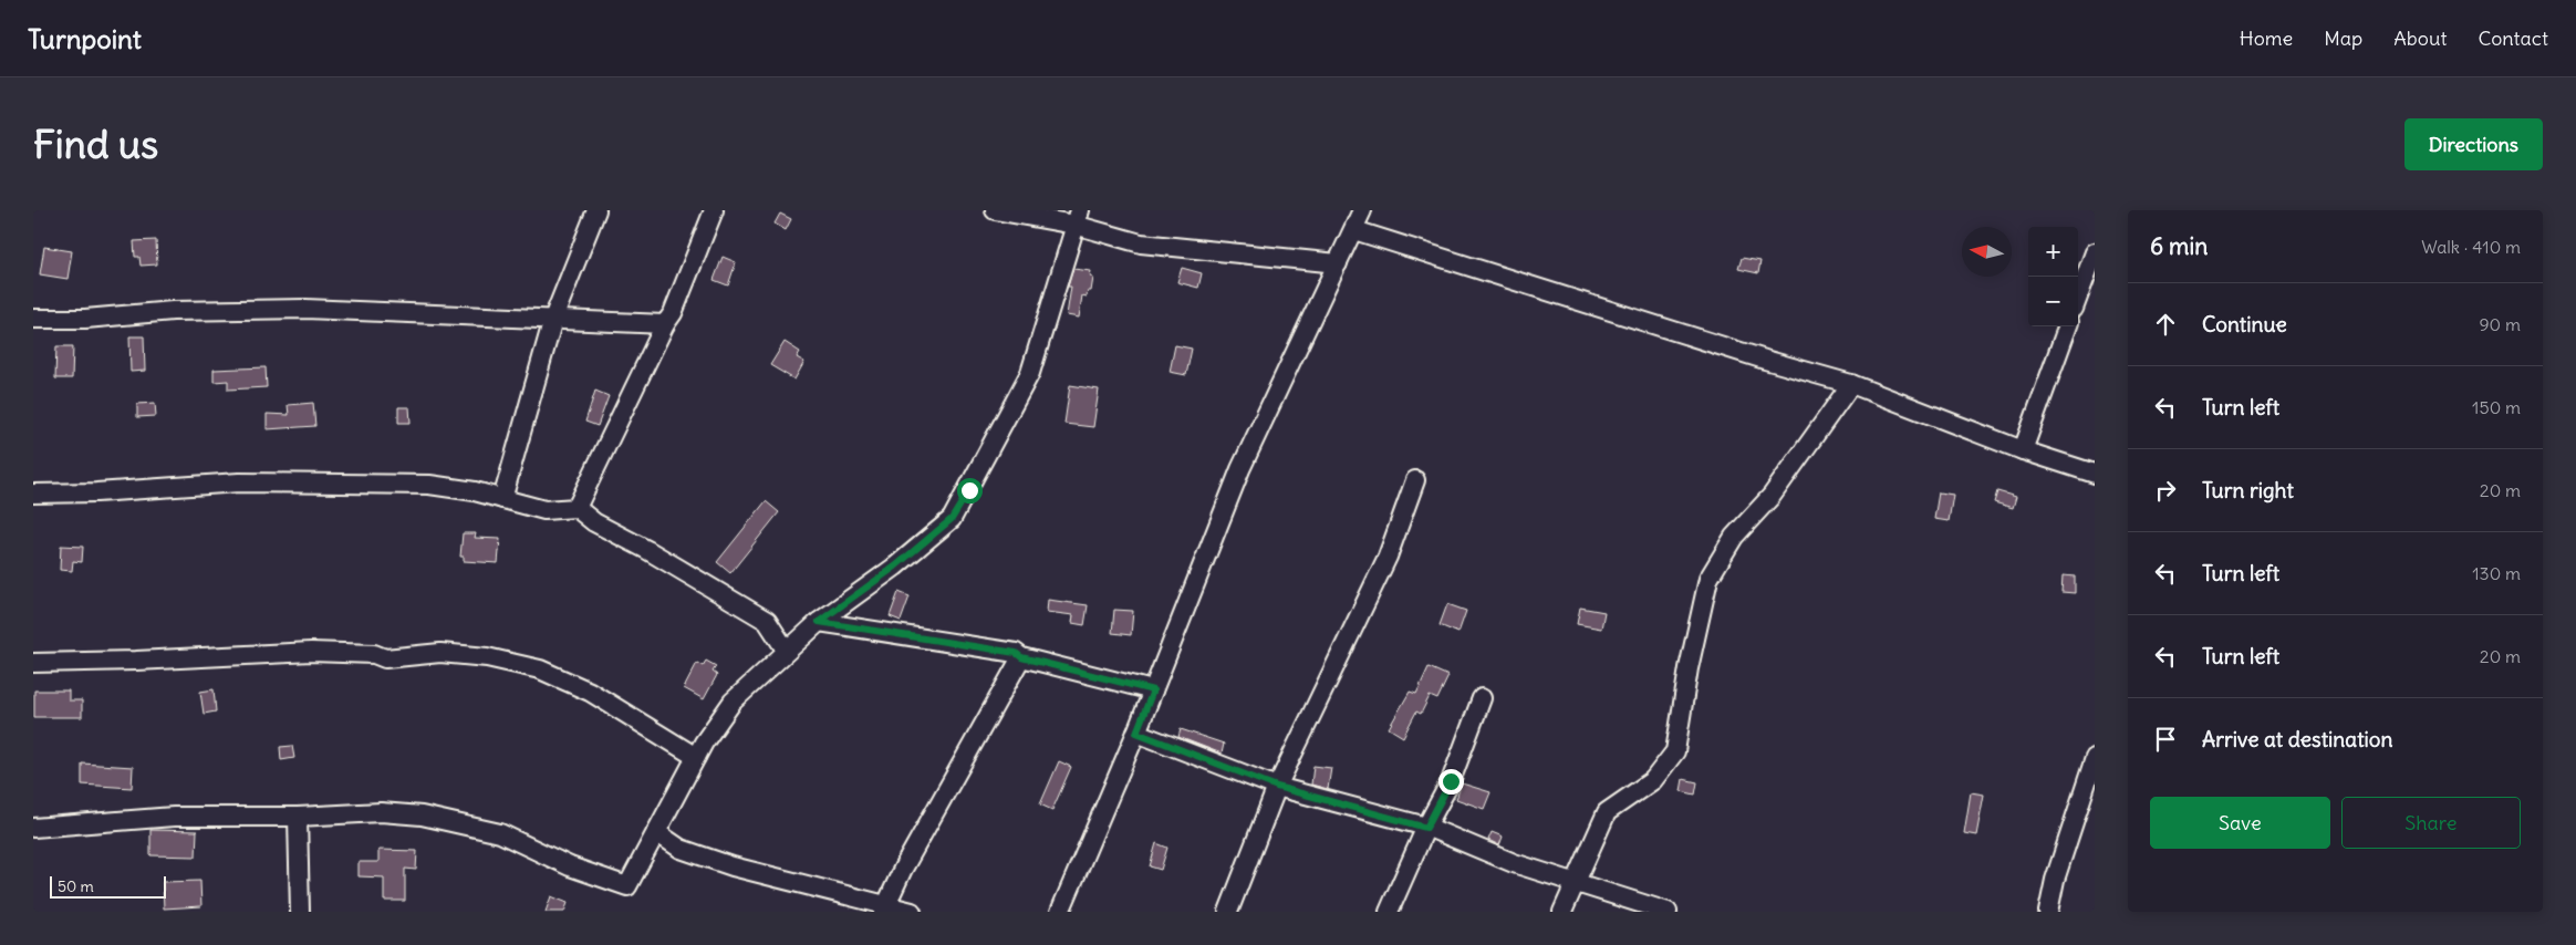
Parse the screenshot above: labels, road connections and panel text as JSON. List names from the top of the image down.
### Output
{
  "scale_bar": "50 m",
  "north": "left",
  "page": {
    "header": "Turnpoint",
    "nav": [
      "Home",
      "Map",
      "About",
      "Contact"
    ],
    "buttons": [
      "Directions",
      ["Save", "Share"]
    ],
    "title": "Find us",
    "heading": ["6 min", "Walk · 410 m"],
    "map_buttons": ["+", "−"],
    "list": [
      ["Continue", "90 m"],
      ["Turn left", "150 m"],
      ["Turn right", "20 m"],
      ["Turn left", "130 m"],
      ["Turn left", "20 m"],
      "Arrive at destination"
    ],
    "scale": "50 m"
  }
}
